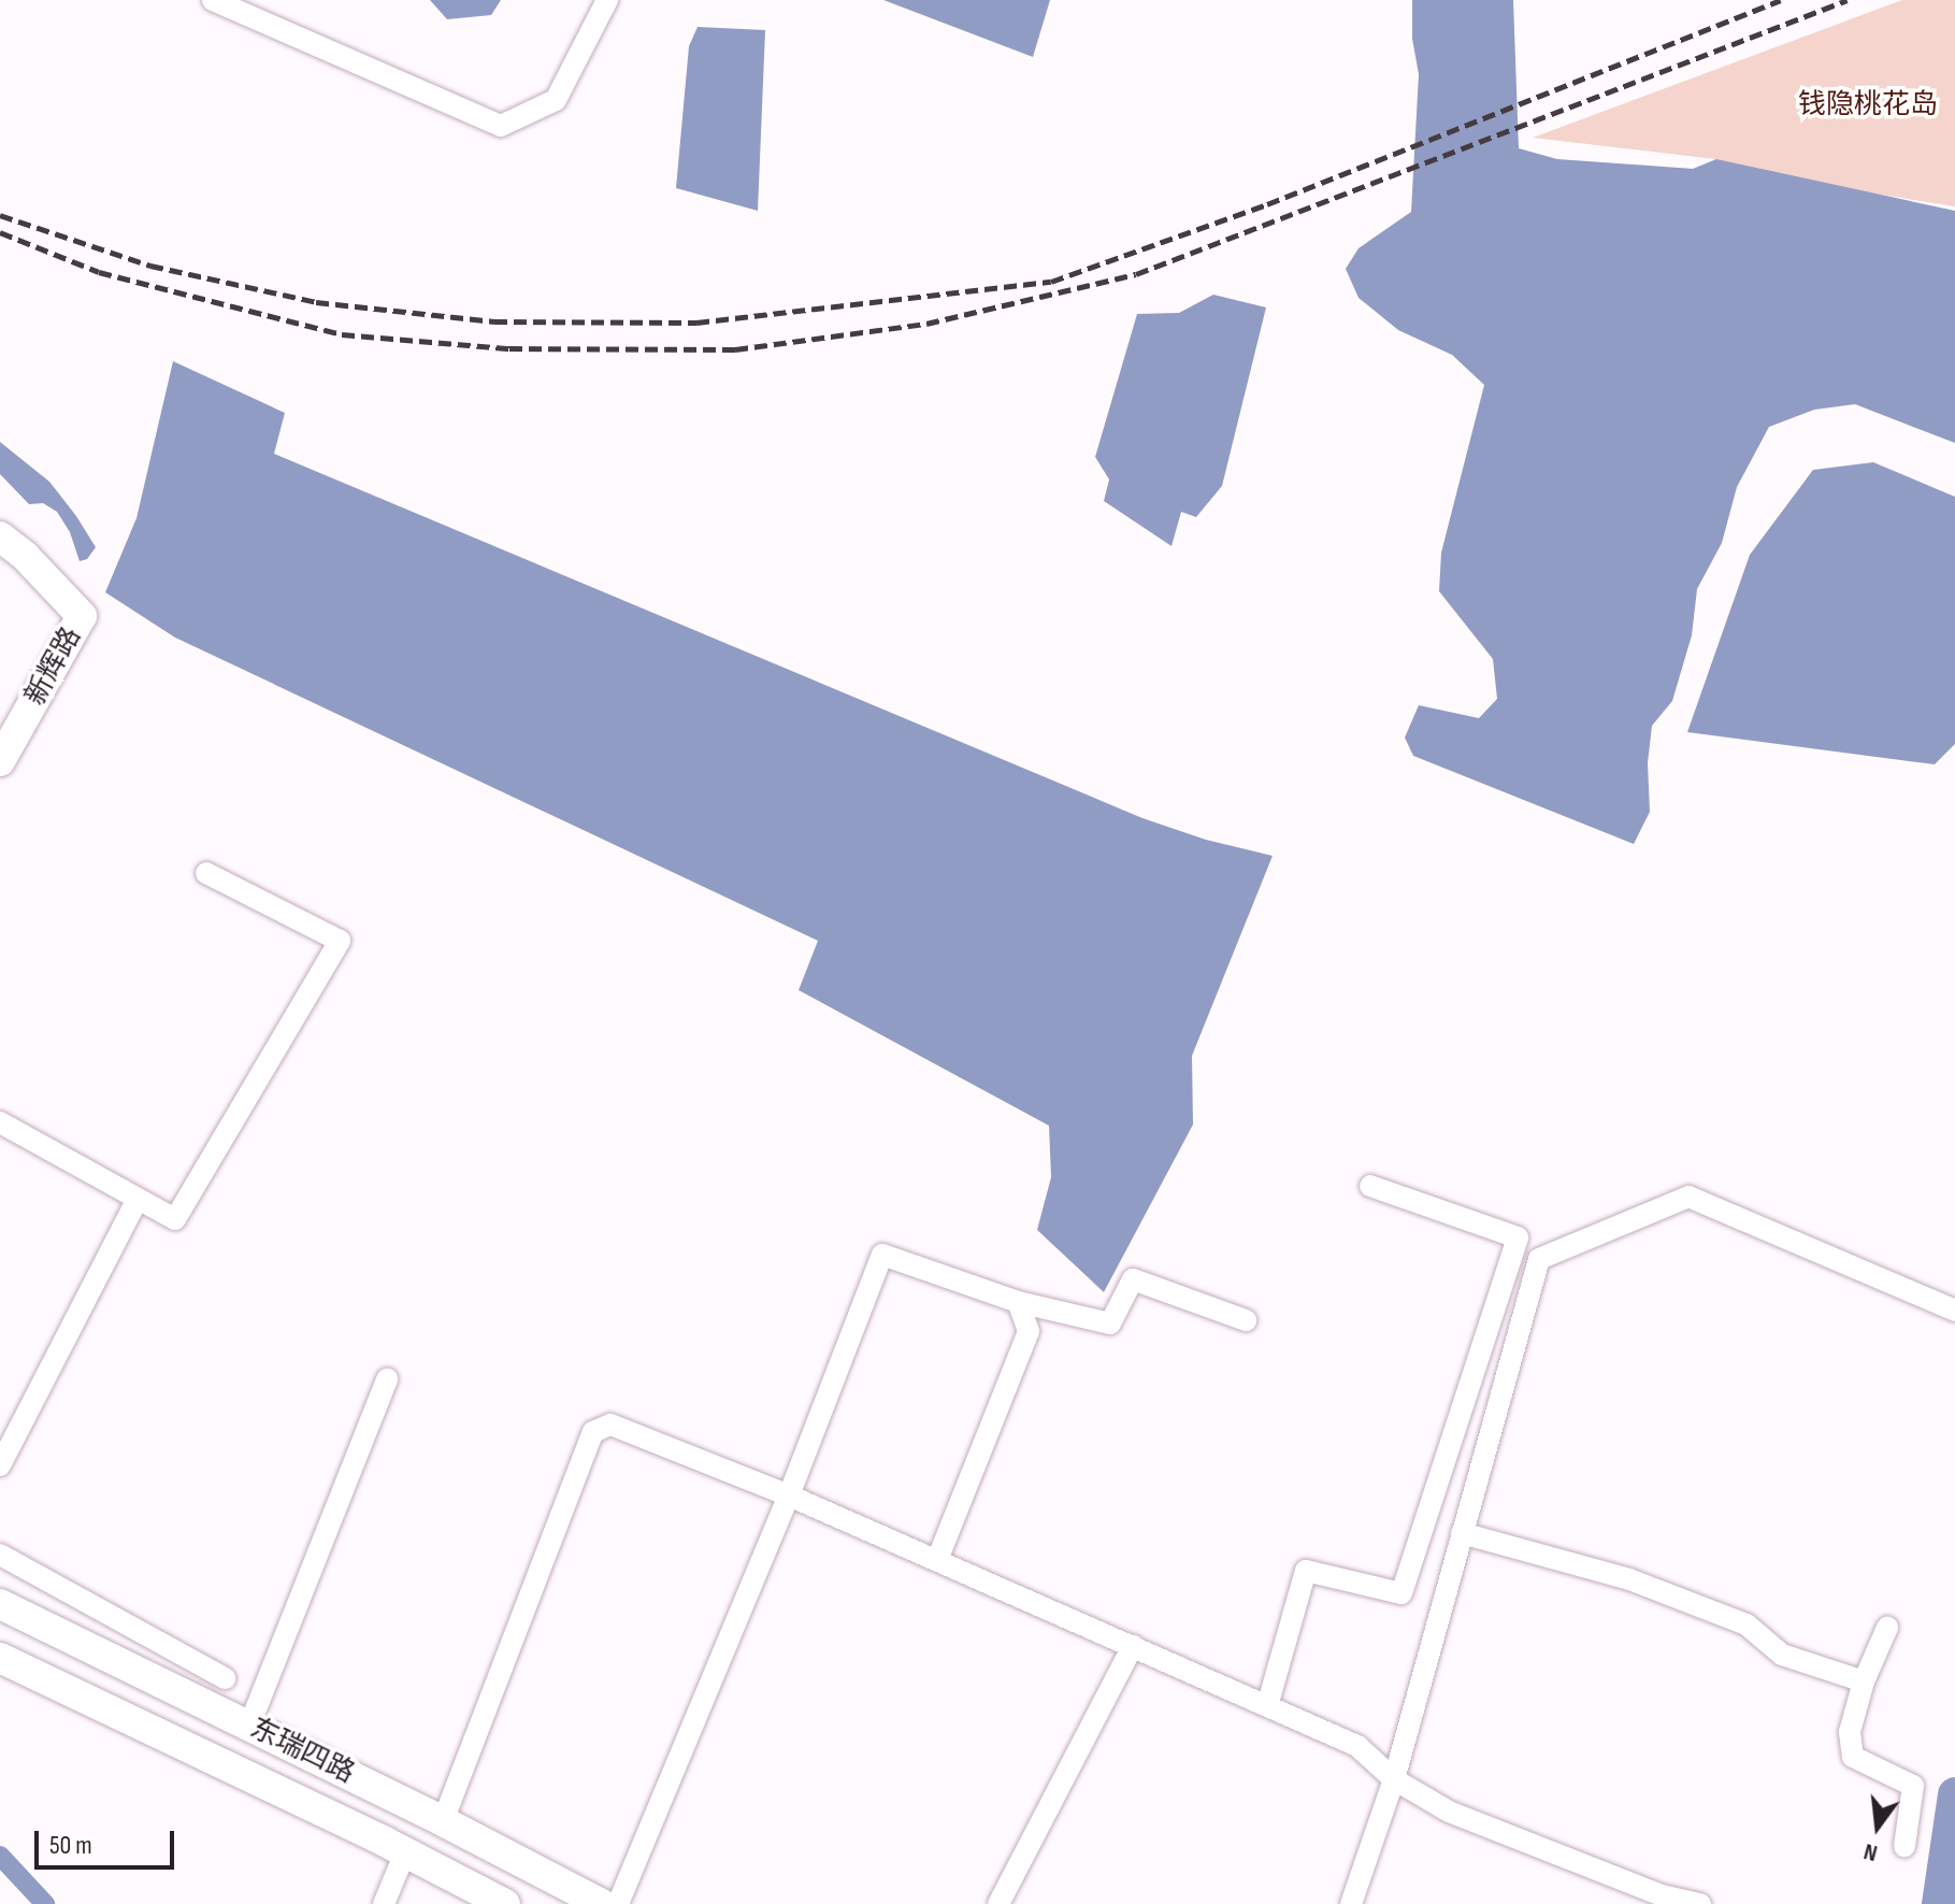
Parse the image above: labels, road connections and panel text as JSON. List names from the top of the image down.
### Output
{
  "streets": {
    "main road": ["新辉路", "东瑞四路"]
  },
  "parks": ["钱隐桃花岛"],
  "scale_bar": "50 m",
  "north": "bottom"
}
